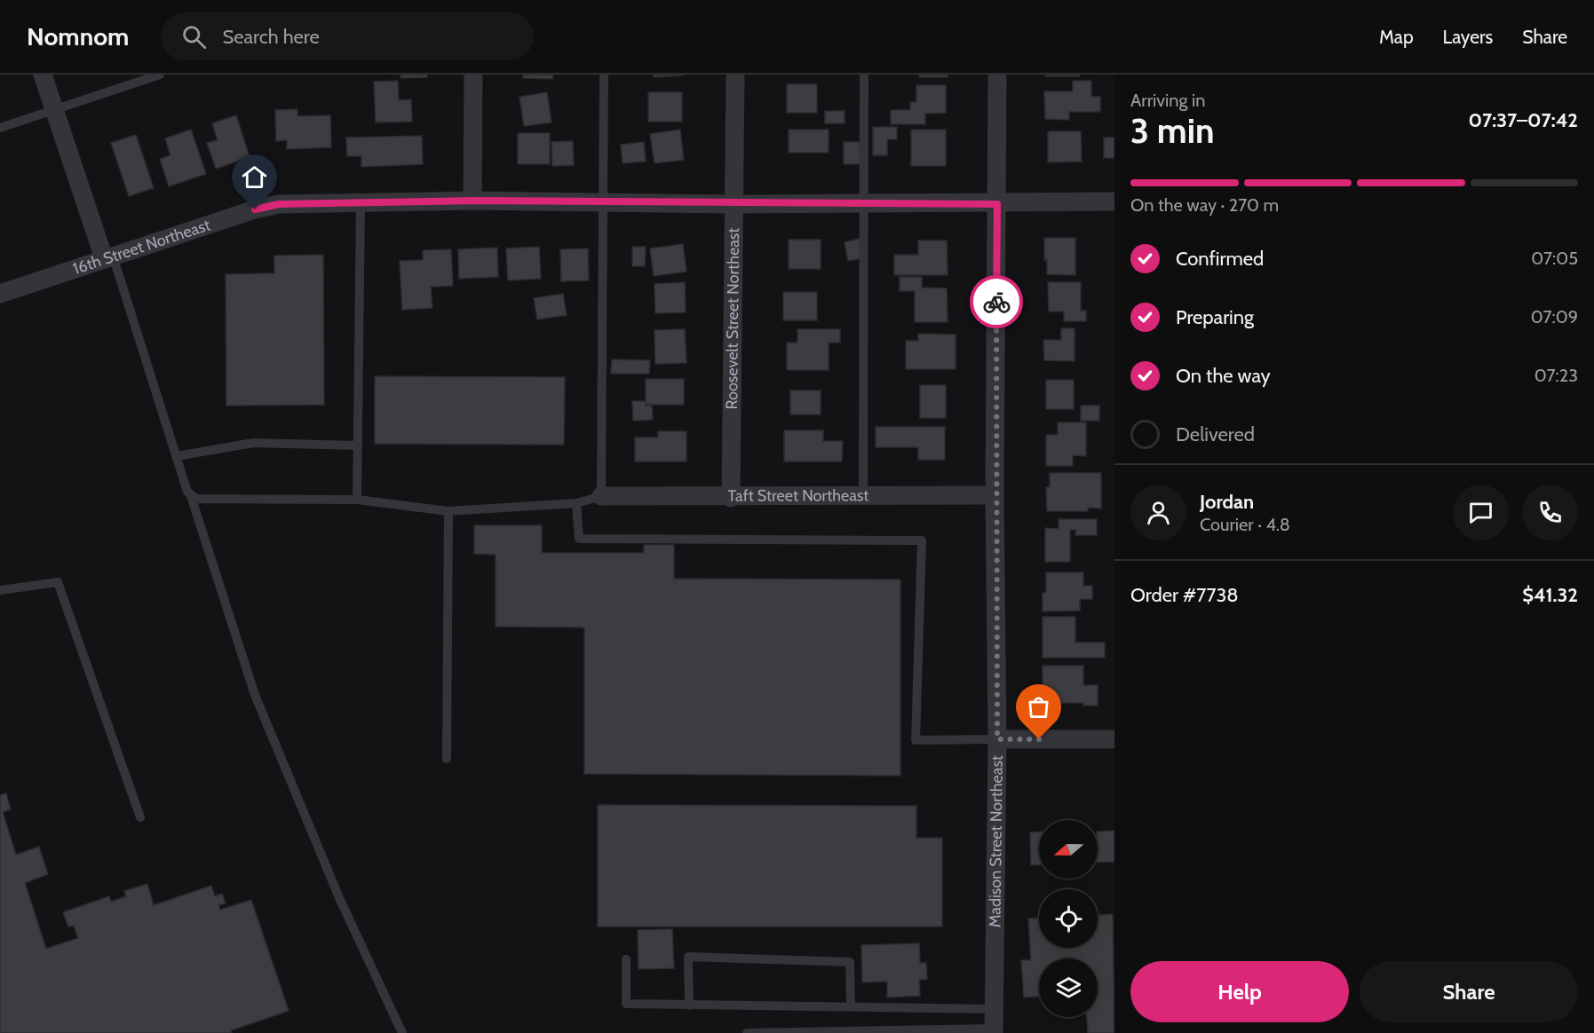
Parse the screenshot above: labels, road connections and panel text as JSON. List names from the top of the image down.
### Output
{
  "streets": {
    "street": [
      "16th Street Northeast",
      "Roosevelt Street Northeast",
      "Taft Street Northeast",
      "Madison Street Northeast"
    ]
  },
  "crossings": [
    ["16th Street Northeast", "Roosevelt Street Northeast"],
    ["16th Street Northeast", "Madison Street Northeast"],
    ["Roosevelt Street Northeast", "Taft Street Northeast"],
    ["Taft Street Northeast", "Madison Street Northeast"]
  ],
  "north": "left",
  "page": {
    "header": "Nomnom",
    "search": "Search here",
    "nav": ["Map", "Layers", "Share"],
    "heading": ["3 min", "Arriving in", "07:37–07:42"],
    "panel": [
      "Jordan",
      "Courier · 4.8",
      "Order #7738",
      "$41.32"
    ],
    "bar": "On the way · 270 m",
    "list": [
      ["Confirmed", "07:05"],
      ["Preparing", "07:09"],
      ["On the way", "07:23"],
      "Delivered"
    ],
    "buttons": ["Help", "Share"]
  }
}
